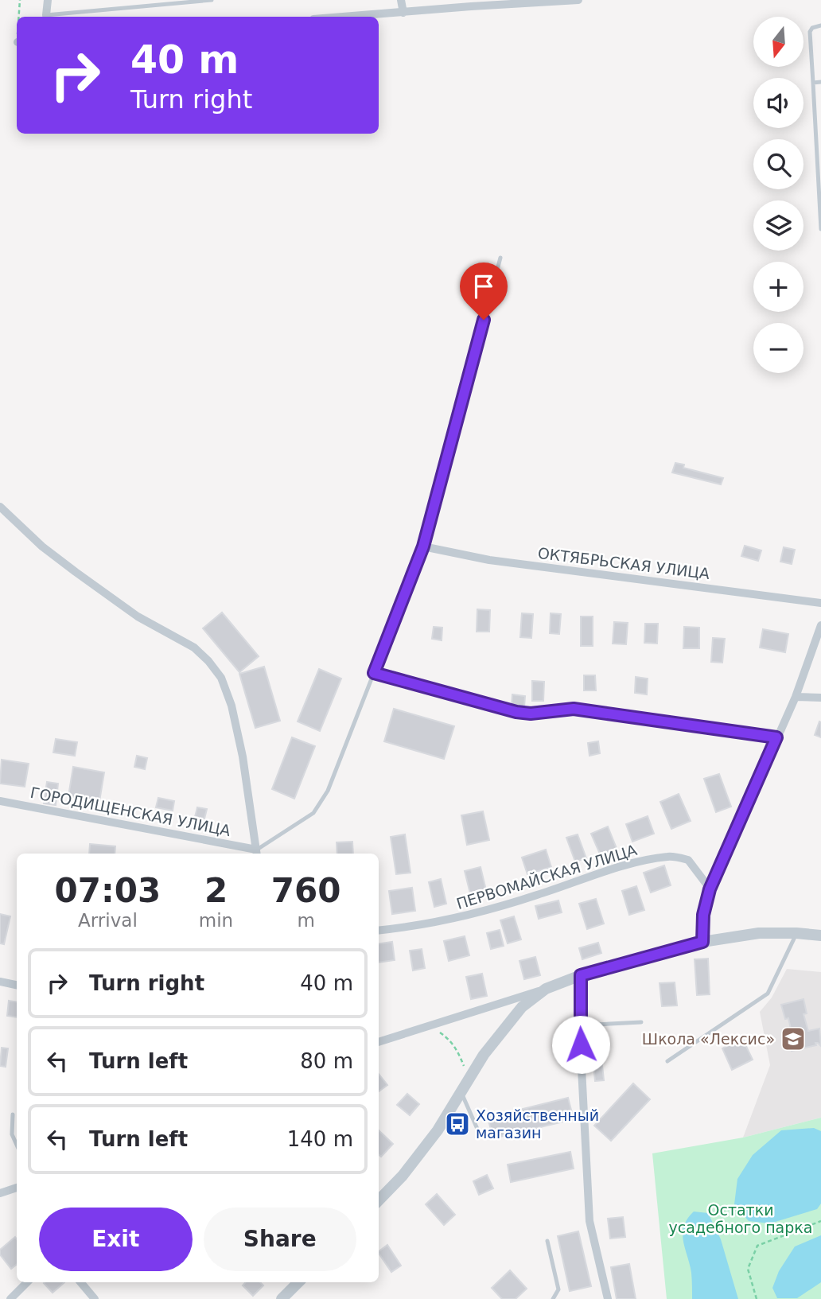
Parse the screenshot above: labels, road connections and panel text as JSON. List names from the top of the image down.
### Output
{
  "streets": {
    "street": ["ОКТЯБРЬСКАЯ УЛИЦА", "ГОРОДИЩЕНСКАЯ УЛИЦА", "ПЕРВОМАЙСКАЯ УЛИЦА"]
  },
  "parks": ["Остатки усадебного парка"],
  "places": {
    "school or university": ["Школа «Лексис»"],
    "bus stop": ["Хозяйственный магазин"]
  },
  "north": "bottom",
  "page": {
    "map_buttons": ["+", "−"],
    "turn": ["40 m", "Turn right"],
    "eta": [
      "07:03",
      "Arrival",
      "2",
      "min",
      "760",
      "m"
    ],
    "list": [
      {
        "name": "Turn right",
        "value": "40 m"
      },
      {
        "name": "Turn left",
        "value": "80 m"
      },
      {
        "name": "Turn left",
        "value": "140 m"
      }
    ],
    "buttons": ["Exit", "Share"]
  }
}
